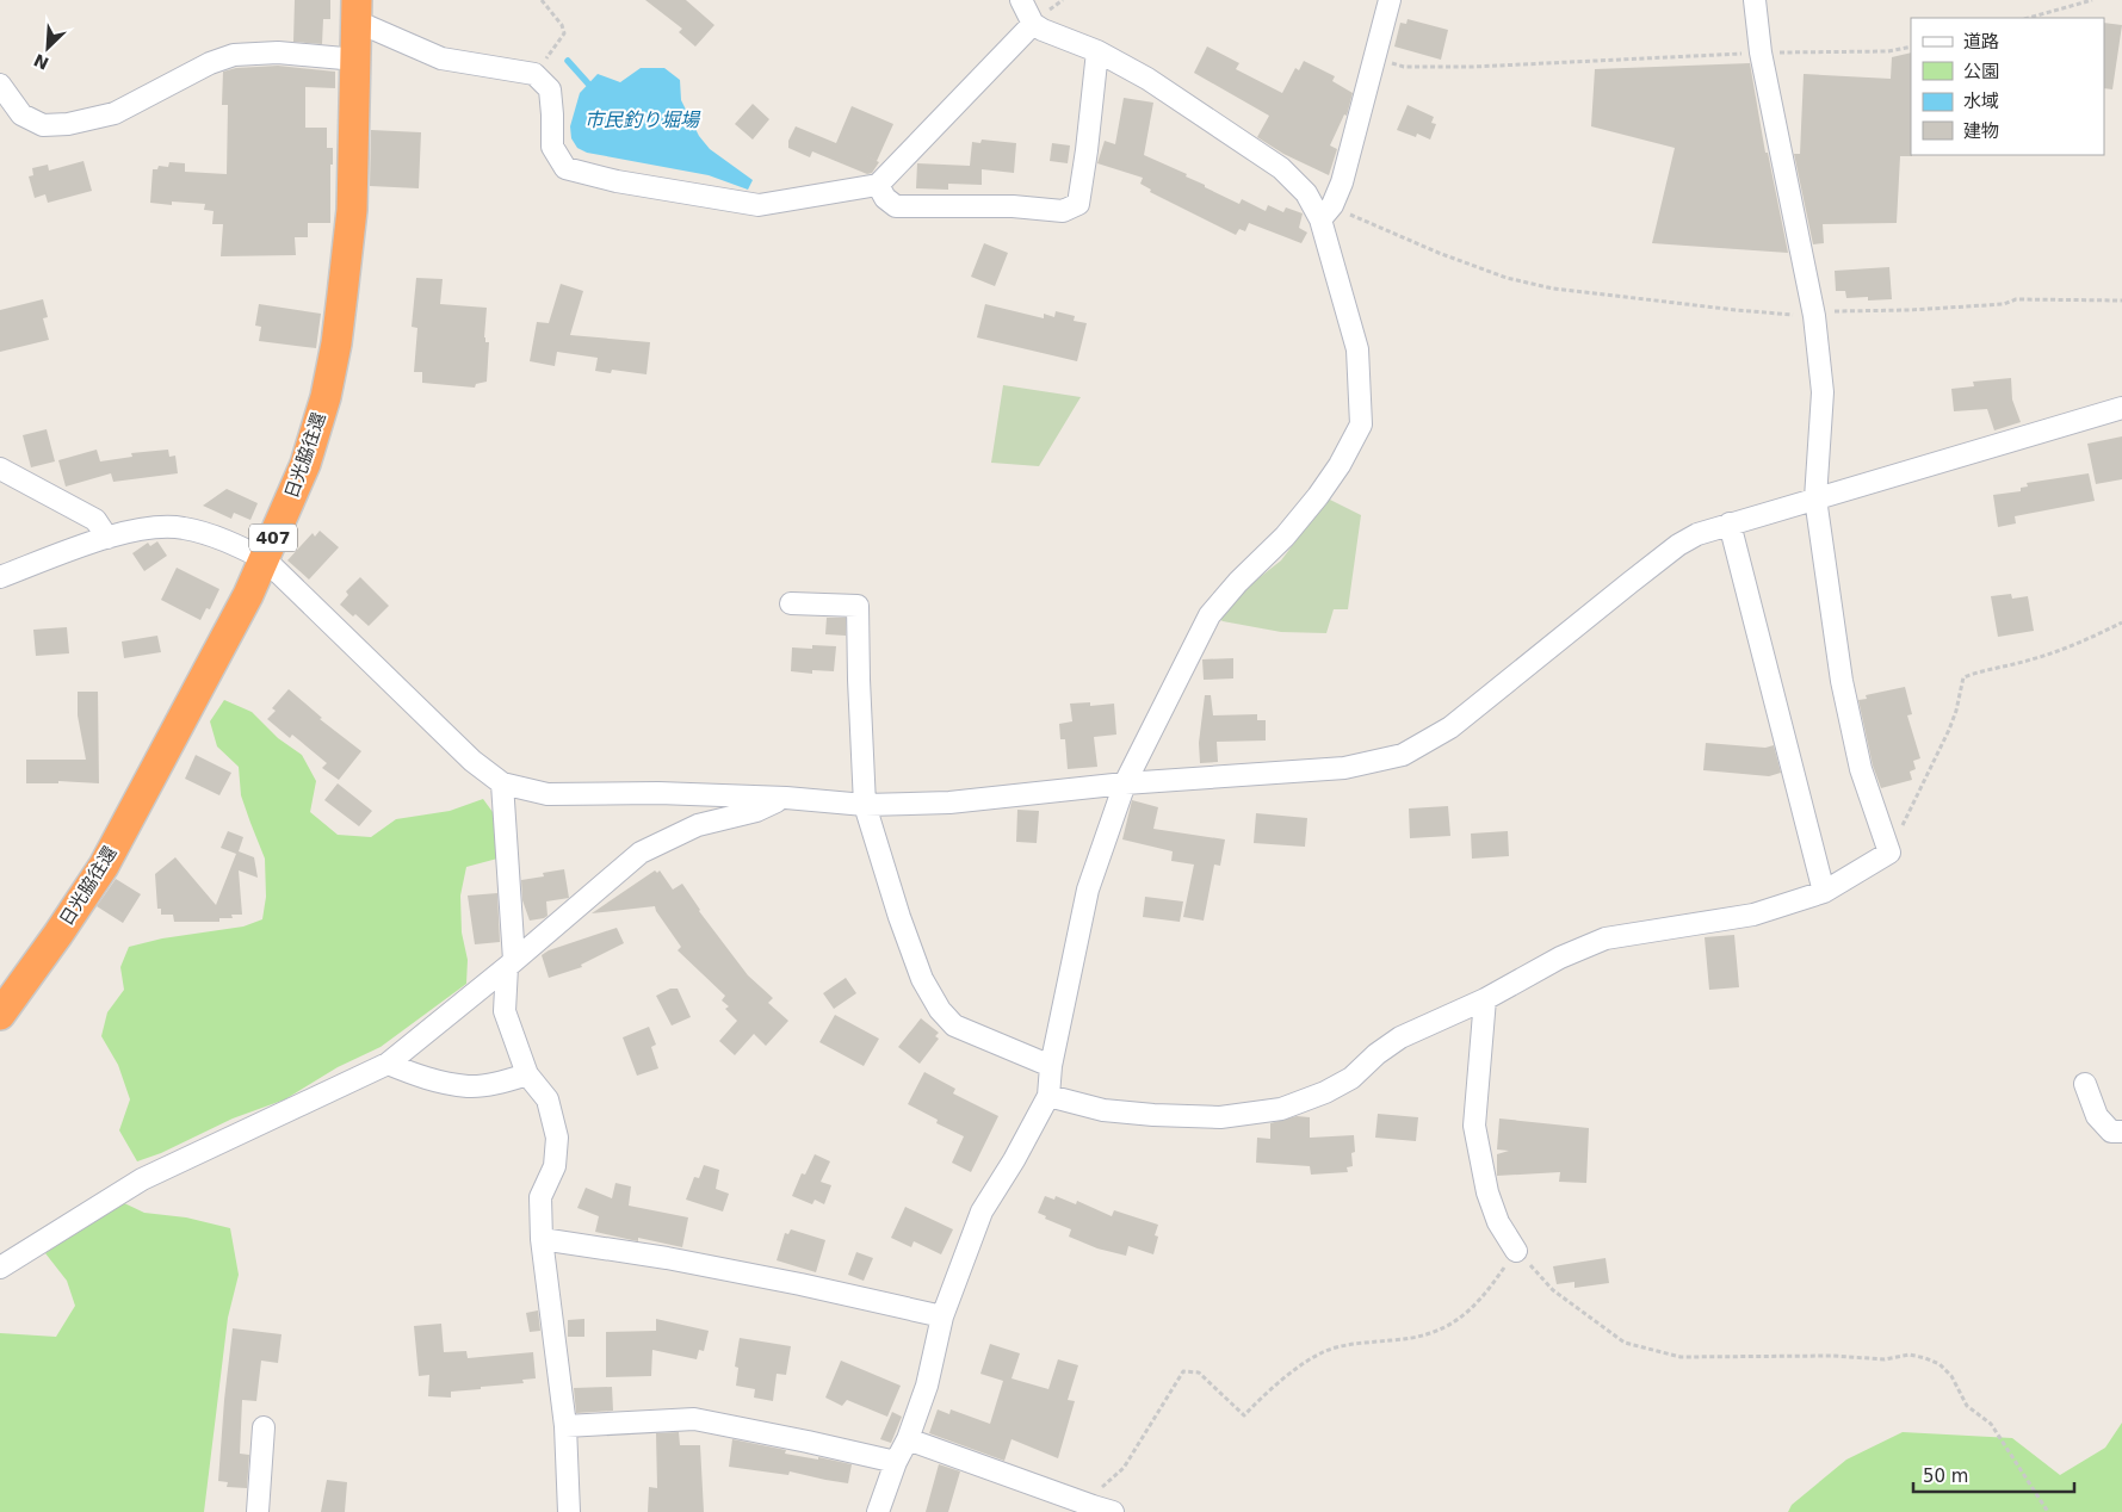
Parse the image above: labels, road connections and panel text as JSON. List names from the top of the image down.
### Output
{
  "streets": {
    "highway": ["日光脇往還", "407"]
  },
  "water": ["市民釣り堀場"],
  "legend": [
    "道路",
    "公園",
    "水域",
    "建物"
  ],
  "scale_bar": "50 m",
  "north": "bottom left"
}
